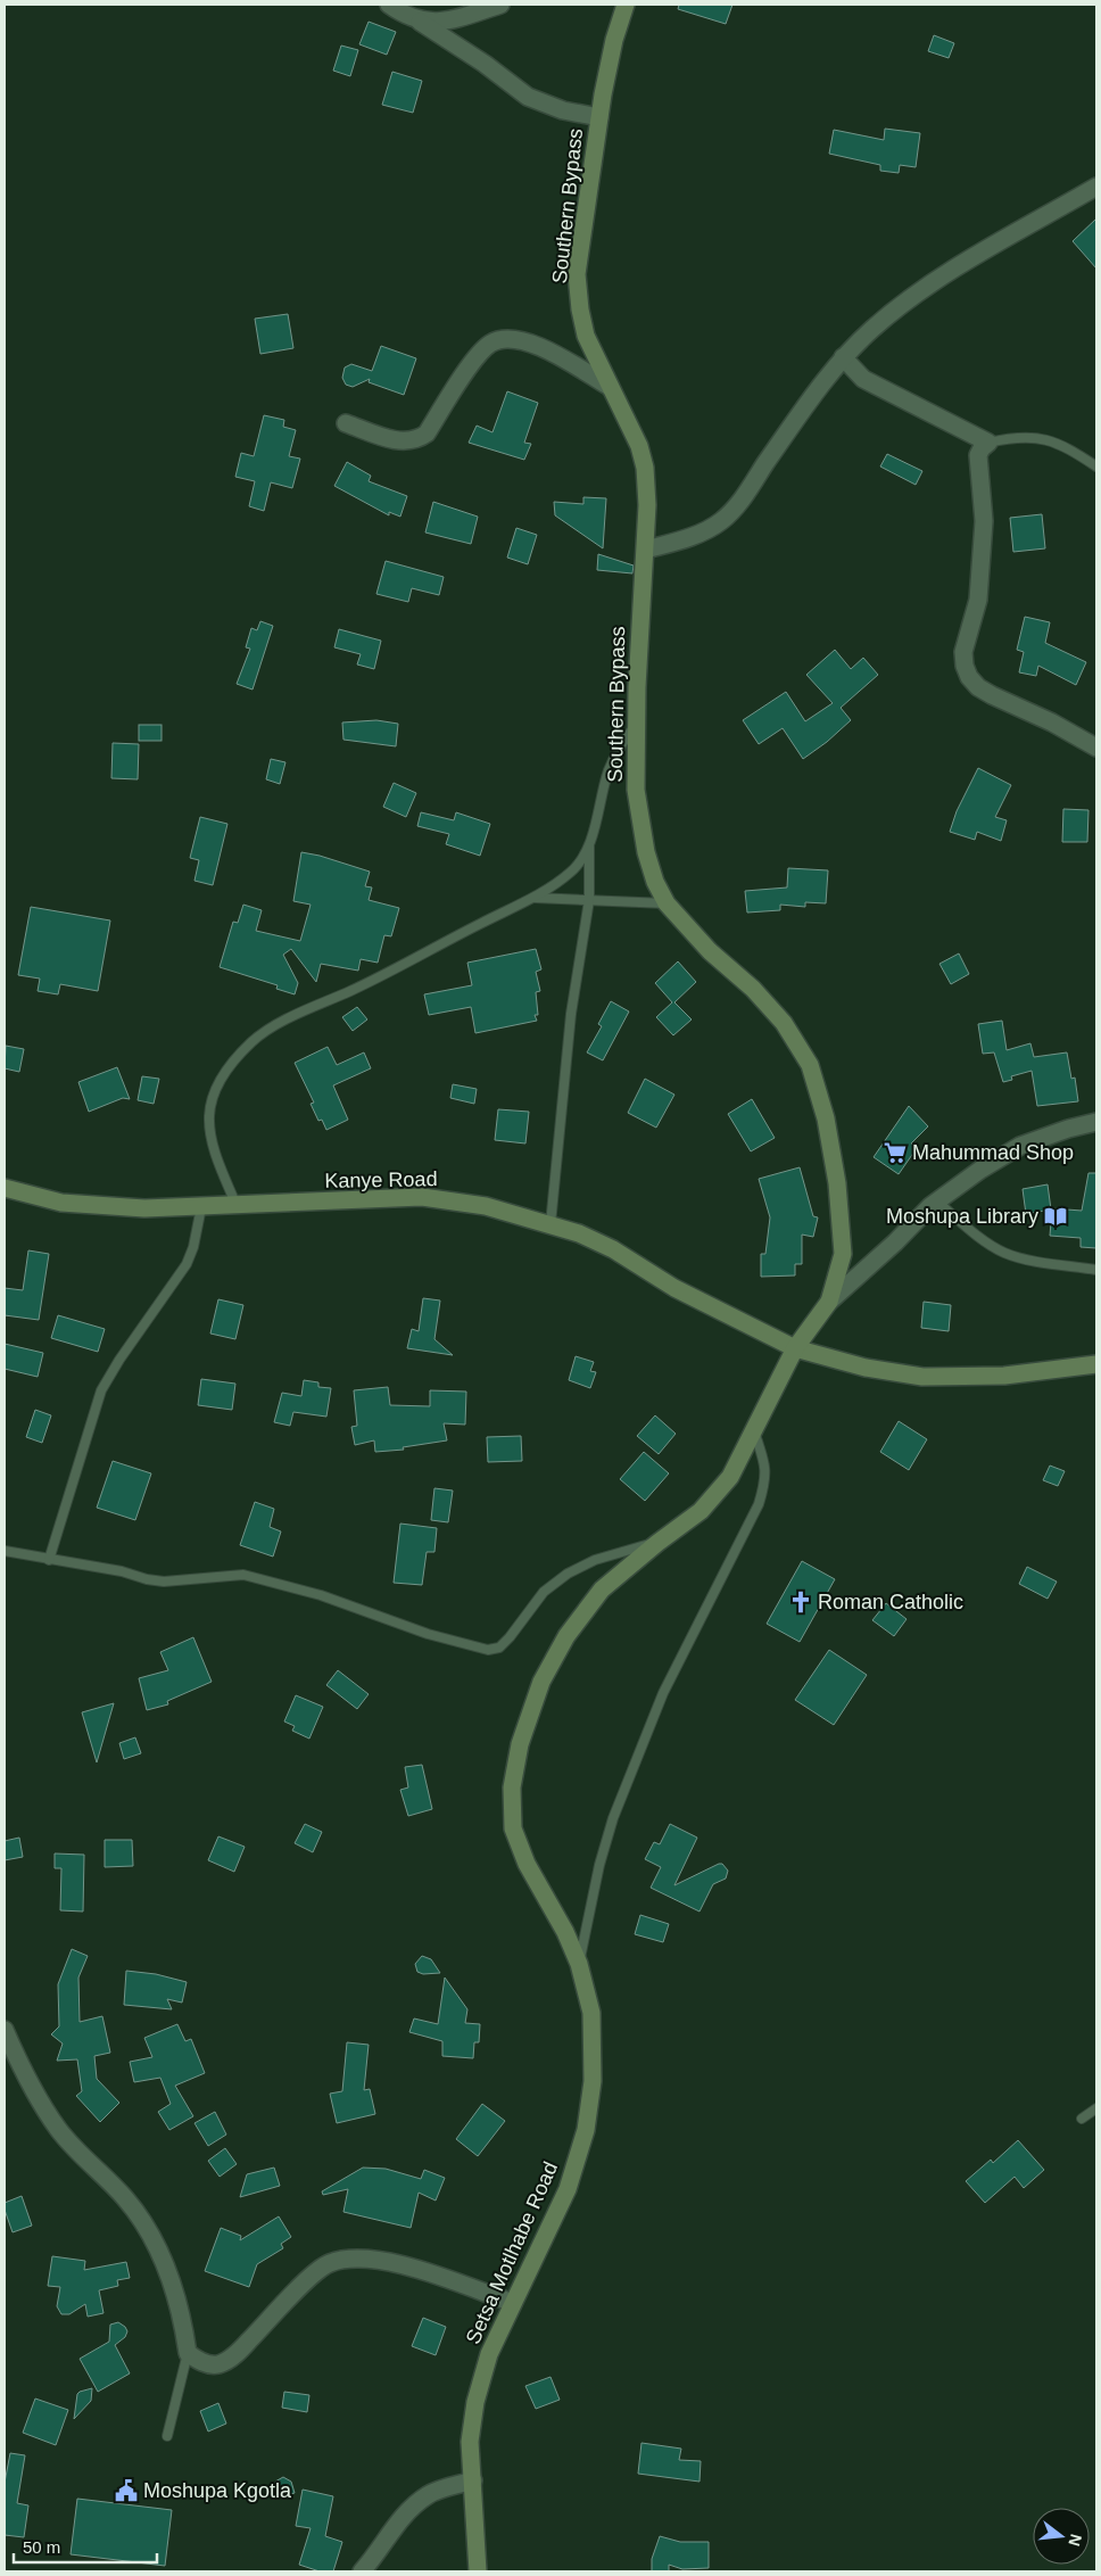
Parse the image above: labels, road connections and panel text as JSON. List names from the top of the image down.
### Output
{
  "streets": {
    "street": ["Southern Bypass", "Kanye Road", "Setsa Motlhabe Road"]
  },
  "crossings": [
    ["Southern Bypass", "Kanye Road"],
    ["Southern Bypass", "Setsa Motlhabe Road"],
    ["Kanye Road", "Setsa Motlhabe Road"]
  ],
  "places": {
    "supermarket": ["Mahummad Shop"],
    "library": ["Moshupa Library"],
    "church": ["Roman Catholic"],
    "public building": ["Moshupa Kgotla"]
  },
  "scale_bar": "50 m",
  "north": "right"
}
